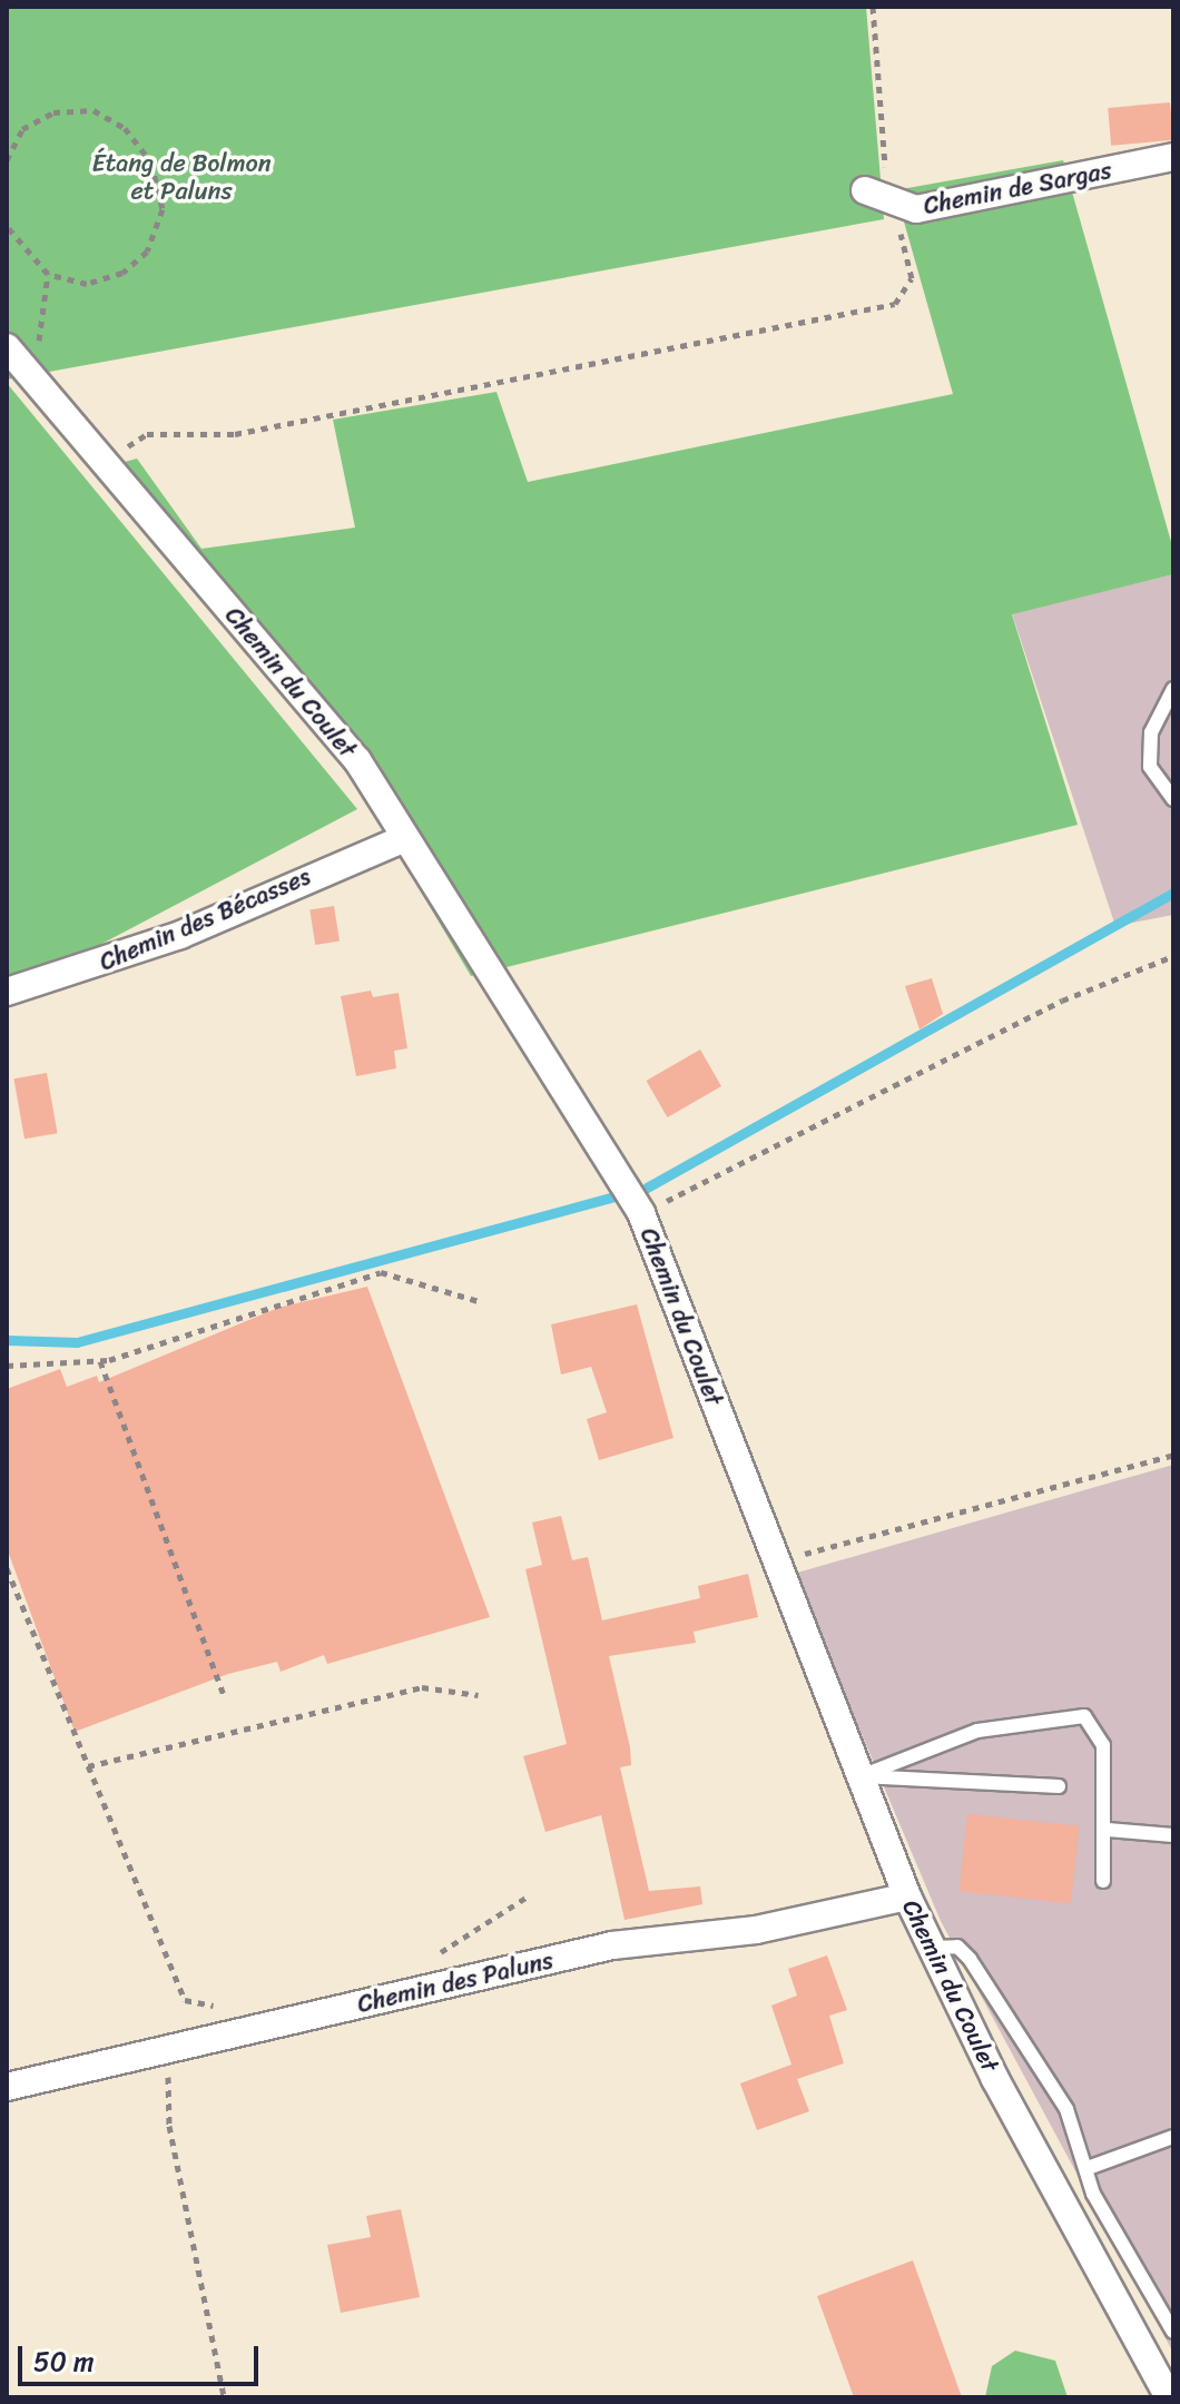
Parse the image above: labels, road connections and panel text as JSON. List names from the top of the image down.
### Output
{
  "streets": {
    "street": [
      "Chemin de Sargas",
      "Chemin du Coulet",
      "Chemin des Bécasses",
      "Chemin des Paluns"
    ]
  },
  "crossings": [
    ["Chemin du Coulet", "Chemin des Bécasses"],
    ["Chemin du Coulet", "Chemin des Paluns"]
  ],
  "parks": ["Étang de Bolmon et Paluns"],
  "scale_bar": "50 m"
}
